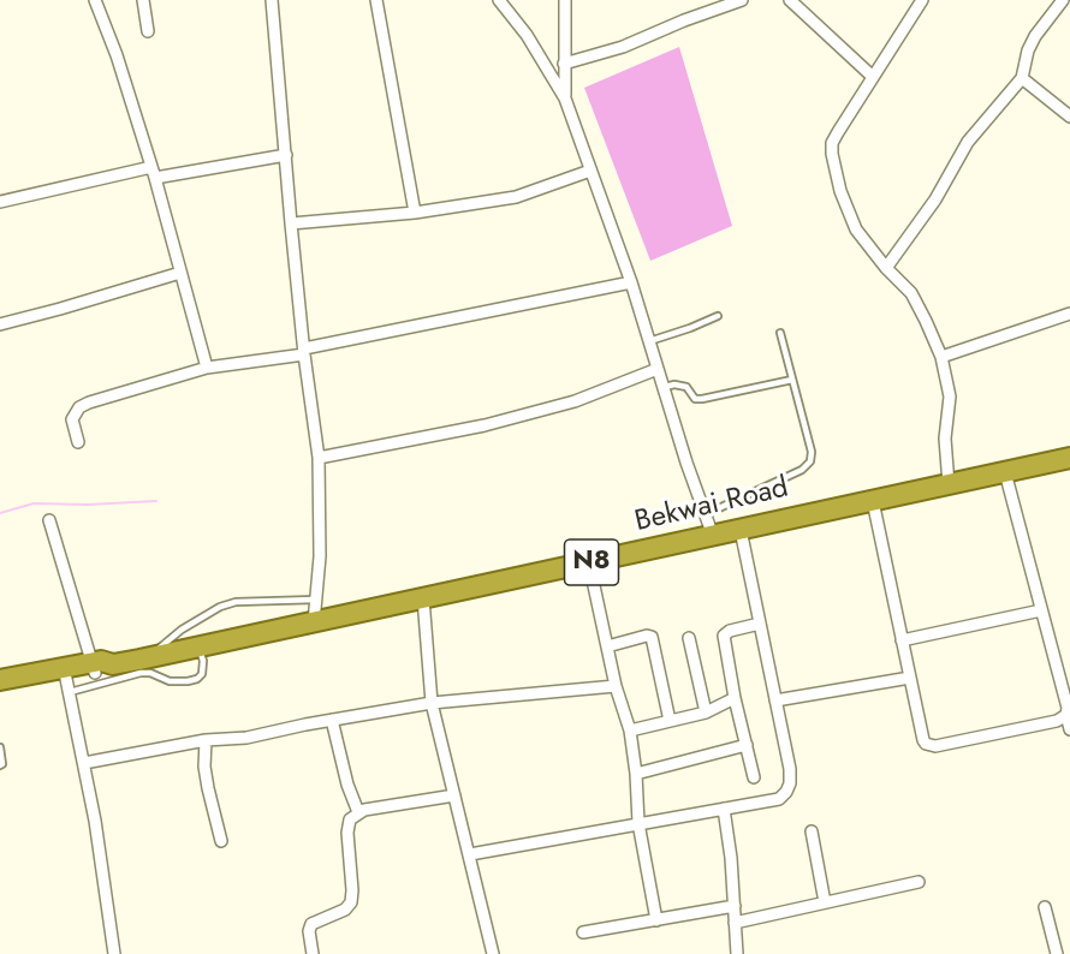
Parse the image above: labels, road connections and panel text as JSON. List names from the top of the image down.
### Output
{
  "streets": {
    "highway": ["Bekwai Road", "N8"]
  }
}
